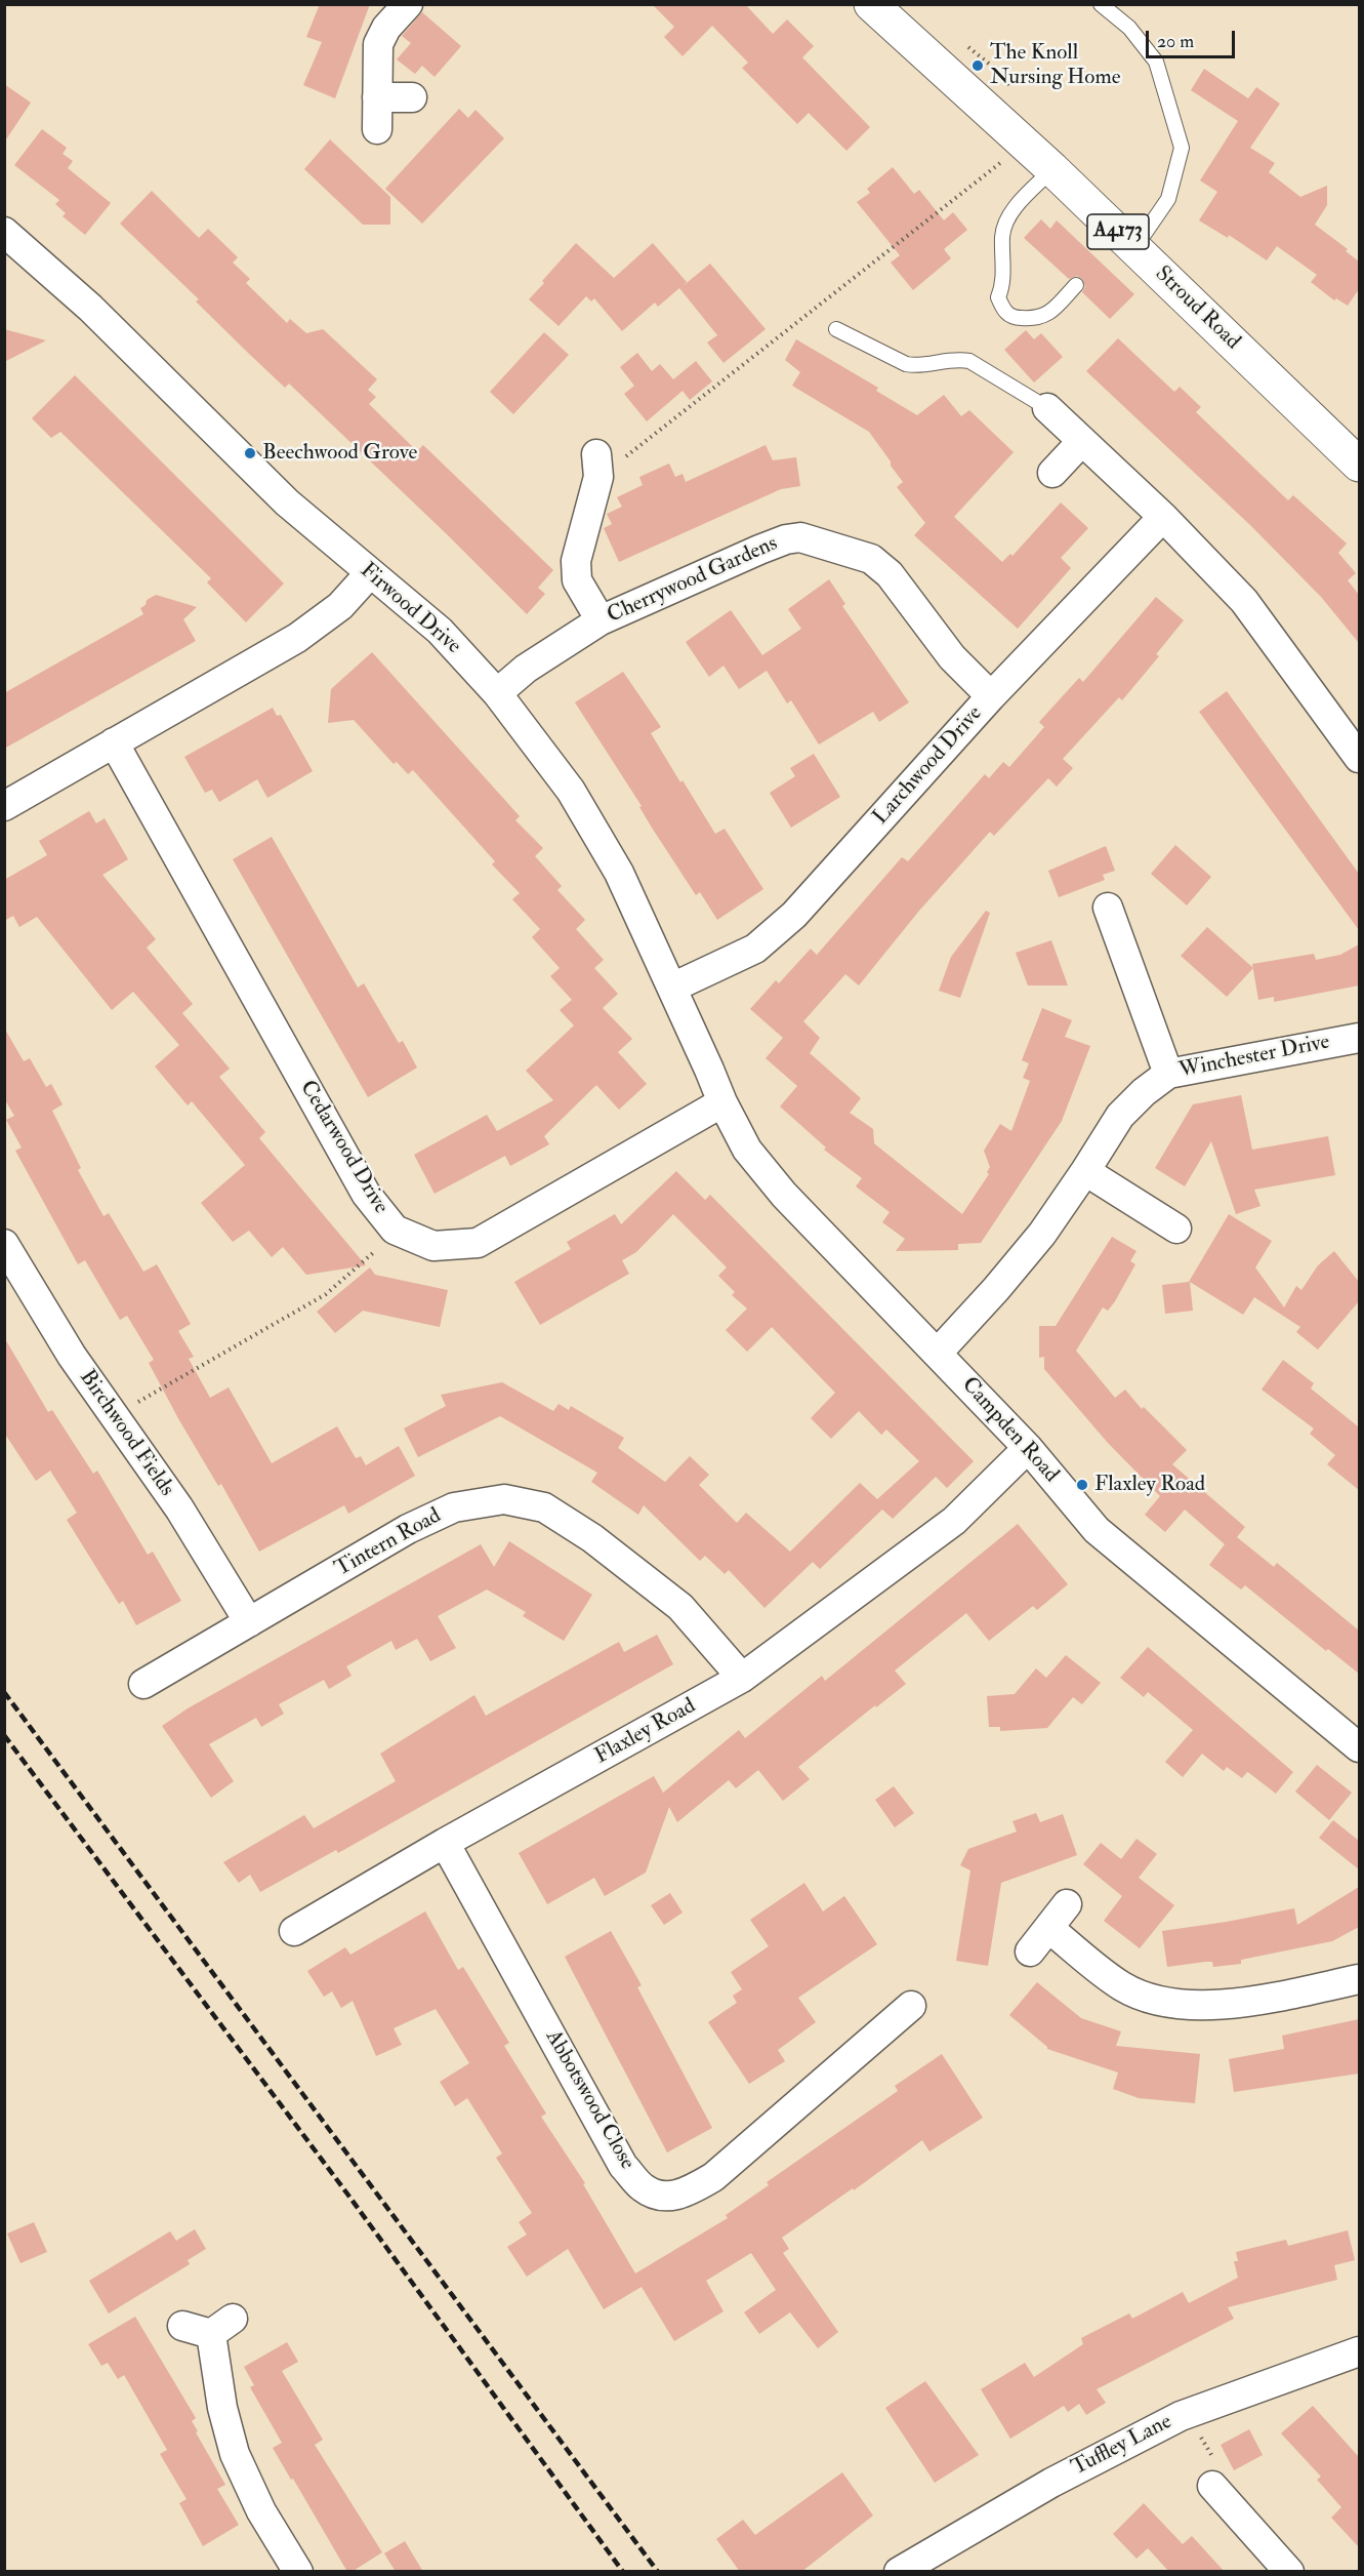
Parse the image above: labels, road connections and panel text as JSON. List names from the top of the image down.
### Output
{
  "streets": {
    "main road": ["A4173", "Stroud Road"],
    "street": [
      "Cherrywood Gardens",
      "Firwood Drive",
      "Larchwood Drive",
      "Winchester Drive",
      "Cedarwood Drive",
      "Campden Road",
      "Birchwood Fields",
      "Tintern Road",
      "Flaxley Road",
      "Abbotswood Close",
      "Tuffley Lane"
    ]
  },
  "crossings": [
    ["Cherrywood Gardens", "Firwood Drive"],
    ["Cherrywood Gardens", "Larchwood Drive"],
    ["Firwood Drive", "Larchwood Drive"],
    ["Firwood Drive", "Campden Road"],
    ["Winchester Drive", "Campden Road"],
    ["Cedarwood Drive", "Campden Road"],
    ["Campden Road", "Flaxley Road"],
    ["Birchwood Fields", "Tintern Road"],
    ["Tintern Road", "Flaxley Road"],
    ["Flaxley Road", "Abbotswood Close"]
  ],
  "places": ["The Knoll Nursing Home", "Beechwood Grove", "Flaxley Road"],
  "scale_bar": "20 m"
}
